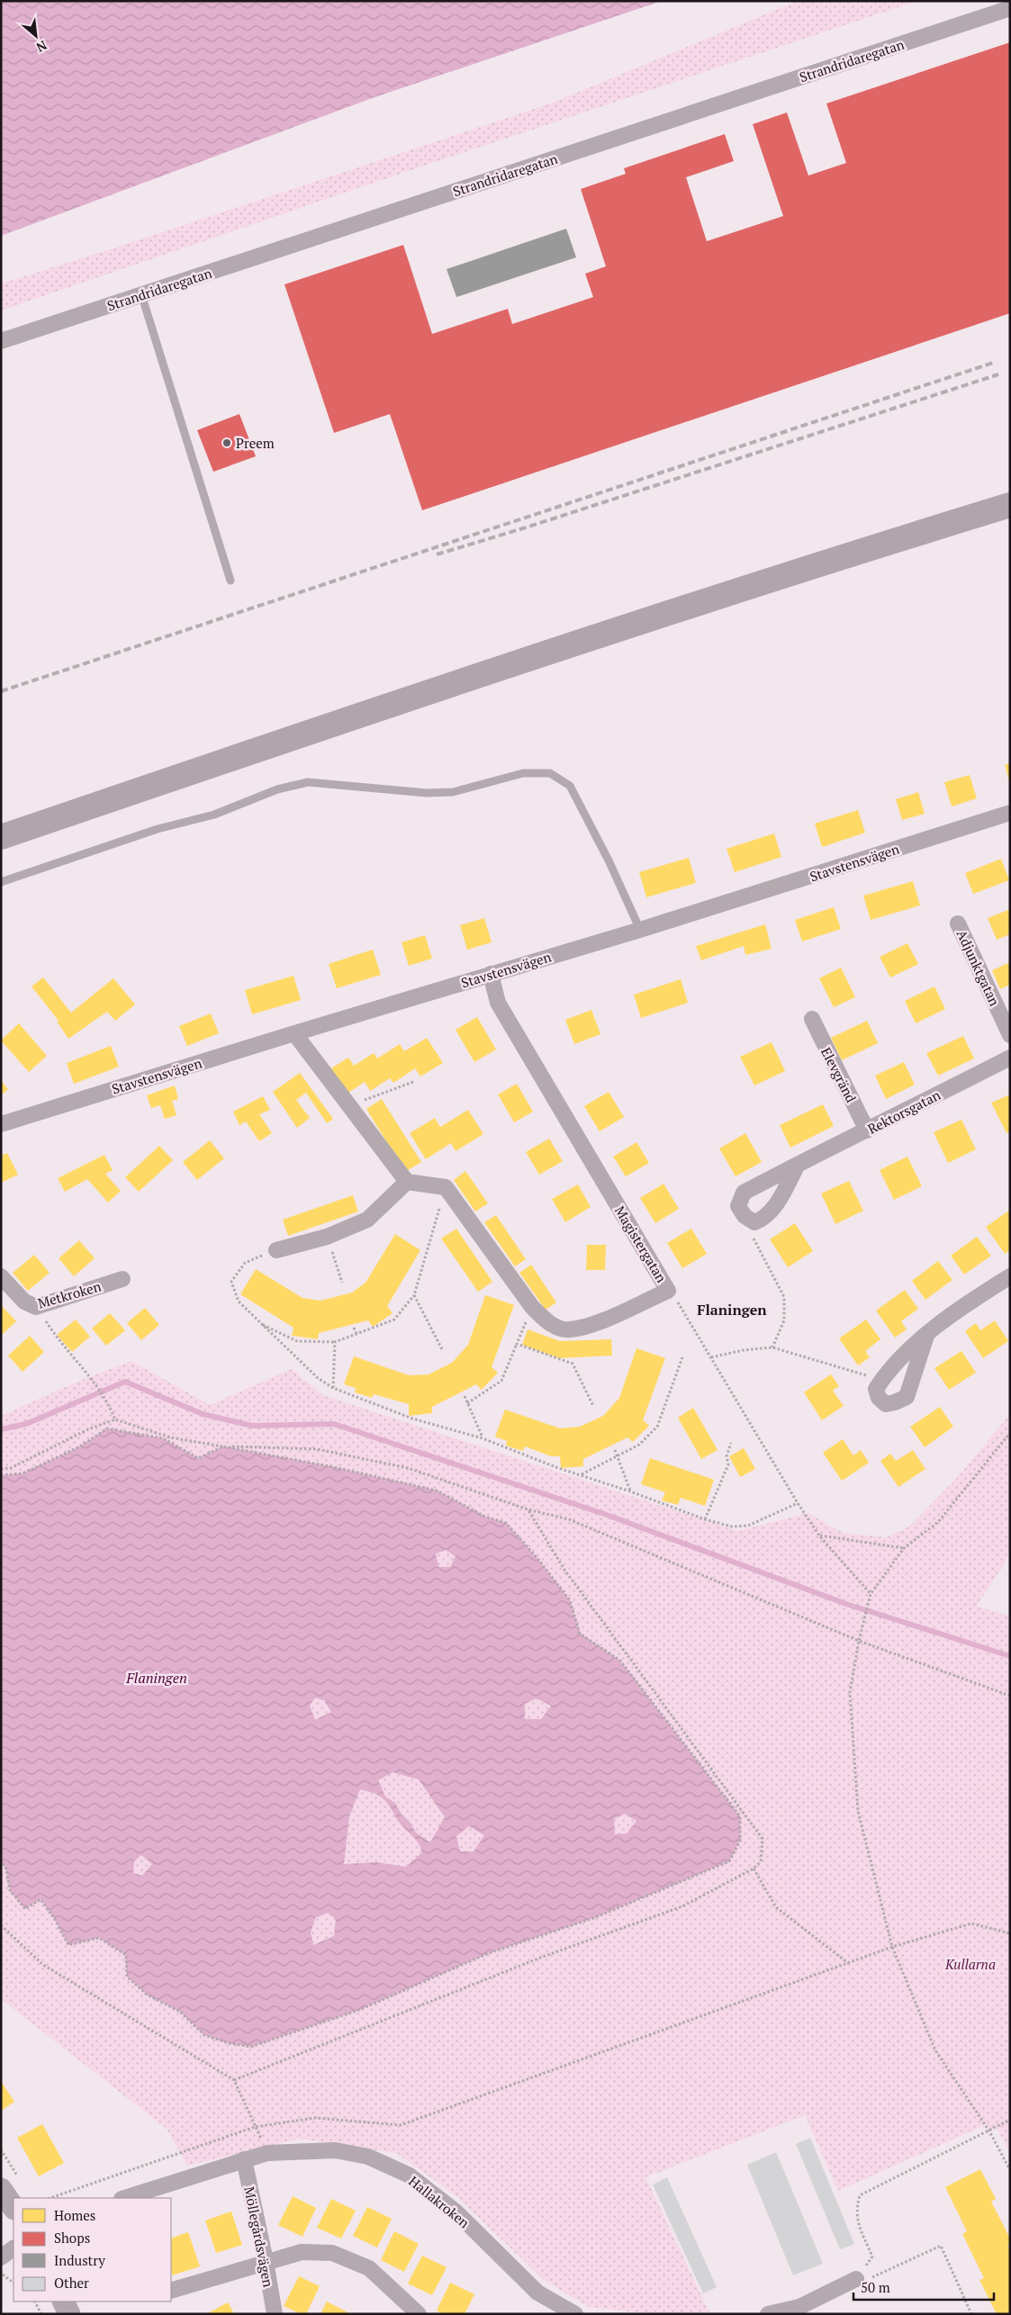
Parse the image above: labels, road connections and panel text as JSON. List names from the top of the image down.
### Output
{
  "streets": {
    "street": [
      "Strandridaregatan",
      "Stavstensvägen",
      "Adjunktgatan",
      "Elevgränd",
      "Rektorsgatan",
      "Magistergatan",
      "Metkroken",
      "Hallakroken",
      "Möllegårdsvägen"
    ]
  },
  "crossings": [
    ["Stavstensvägen", "Magistergatan"],
    ["Elevgränd", "Rektorsgatan"],
    ["Hallakroken", "Möllegårdsvägen"]
  ],
  "districts": ["Flaningen"],
  "water": ["Flaningen"],
  "parks": ["Kullarna"],
  "places": ["Preem"],
  "legend": [
    "Homes",
    "Shops",
    "Industry",
    "Other"
  ],
  "scale_bar": "50 m",
  "north": "bottom right"
}
